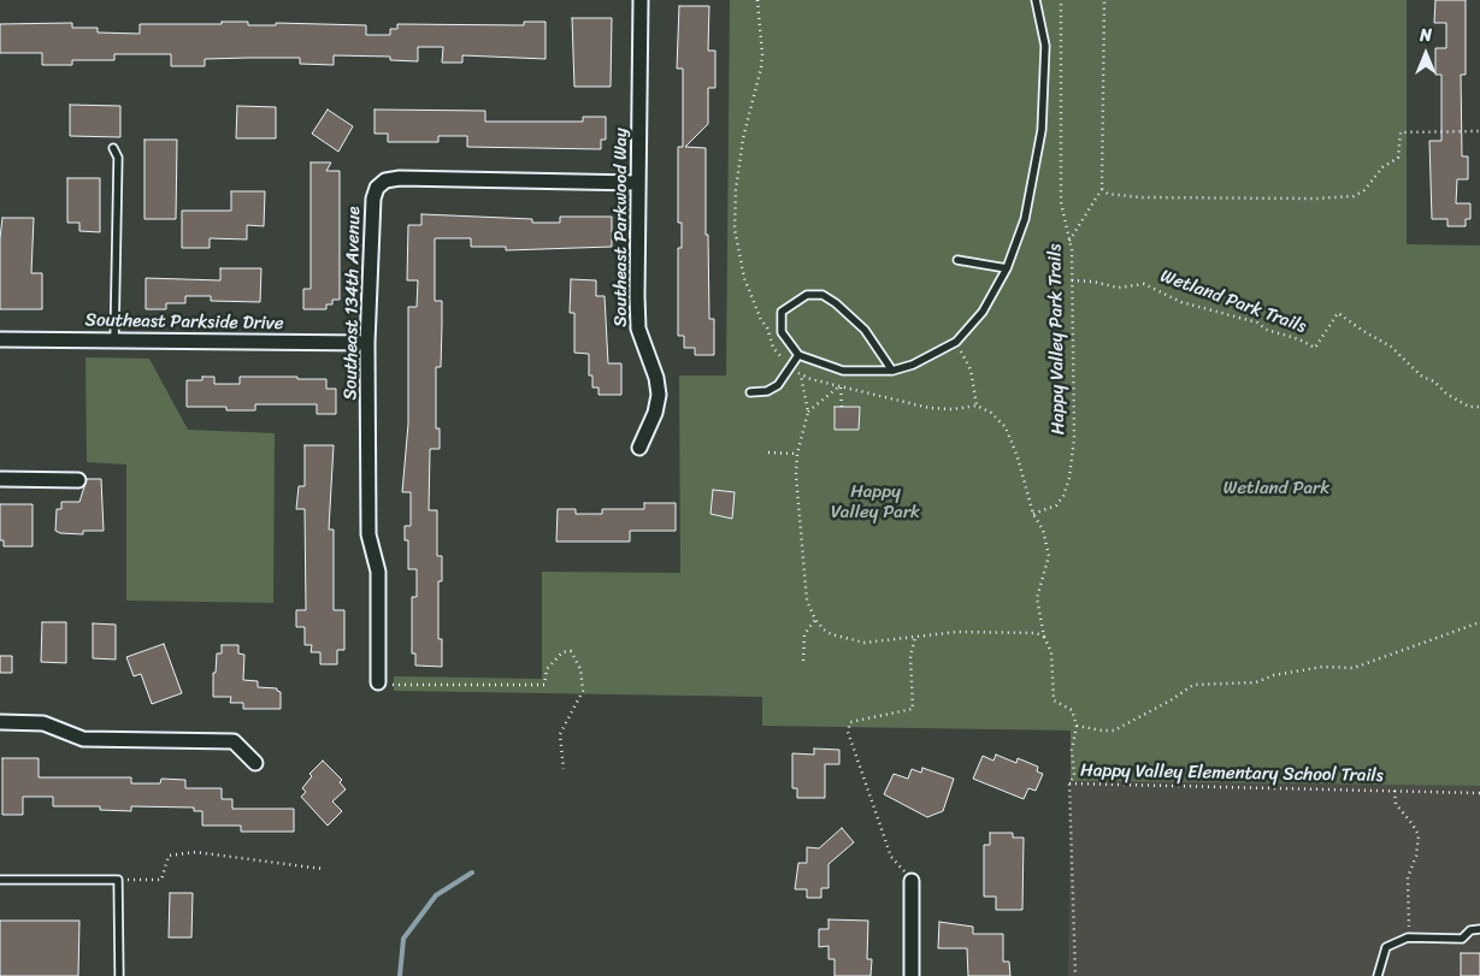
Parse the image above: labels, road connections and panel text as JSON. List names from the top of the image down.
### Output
{
  "streets": {
    "street": ["Southeast Parkwood Way", "Southeast 134th Avenue", "Southeast Parkside Drive"],
    "path": ["Wetland Park Trails", "Happy Valley Park Trails", "Happy Valley Elementary School Trails"]
  },
  "crossings": [
    ["Southeast Parkwood Way", "Southeast 134th Avenue"],
    ["Wetland Park Trails", "Happy Valley Park Trails"],
    ["Southeast 134th Avenue", "Southeast Parkside Drive"]
  ],
  "parks": ["Wetland Park", "Happy Valley Park"],
  "north": "top"
}
